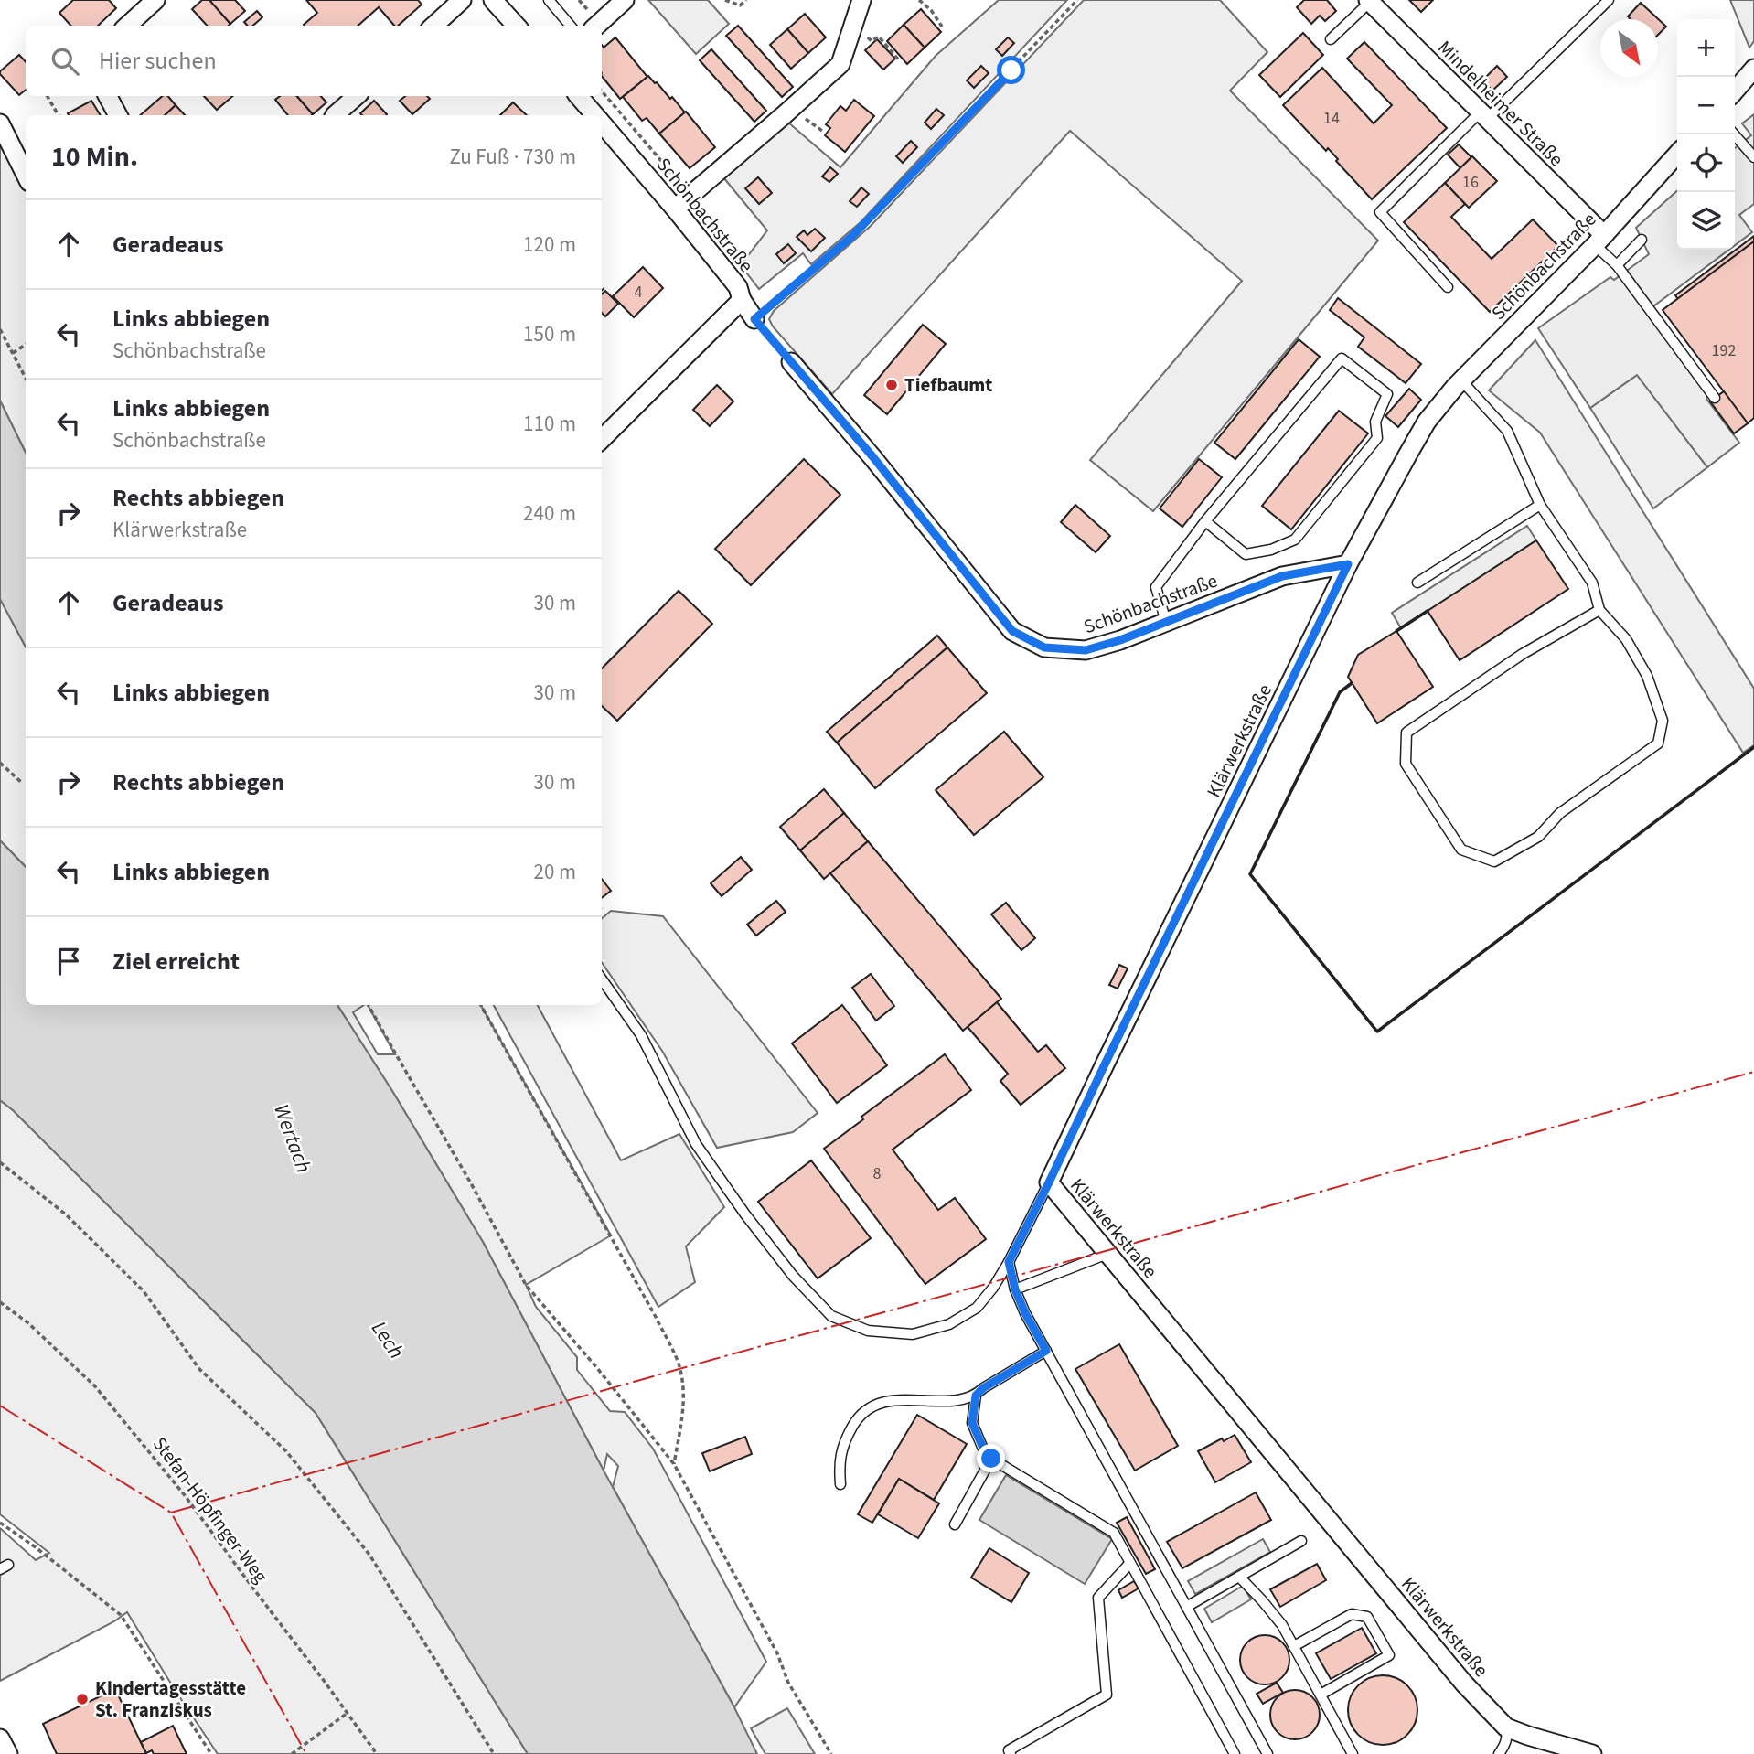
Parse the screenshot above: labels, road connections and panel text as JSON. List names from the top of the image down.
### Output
{
  "streets": {
    "street": ["Mindelheimer Straße", "Schönbachstraße", "Klärwerkstraße"],
    "path": ["Stefan-Höpfinger-Weg"]
  },
  "crossings": [
    ["Mindelheimer Straße", "Schönbachstraße"],
    ["Schönbachstraße", "Klärwerkstraße"]
  ],
  "water": ["Wertach", "Lech"],
  "places": ["Tiefbaumt", "Kindertagesstätte St. Franziskus"],
  "house_numbers": [
    "14",
    "16",
    "4",
    "192",
    "8"
  ],
  "north": "bottom right",
  "page": {
    "map_buttons": ["+", "−"],
    "search": "Hier suchen",
    "heading": ["10 Min.", "Zu Fuß · 730 m"],
    "list": [
      ["Geradeaus", "120 m"],
      ["Links abbiegen", "Schönbachstraße", "150 m"],
      ["Links abbiegen", "Schönbachstraße", "110 m"],
      ["Rechts abbiegen", "Klärwerkstraße", "240 m"],
      ["Geradeaus", "30 m"],
      ["Links abbiegen", "30 m"],
      ["Rechts abbiegen", "30 m"],
      ["Links abbiegen", "20 m"],
      "Ziel erreicht"
    ]
  }
}
